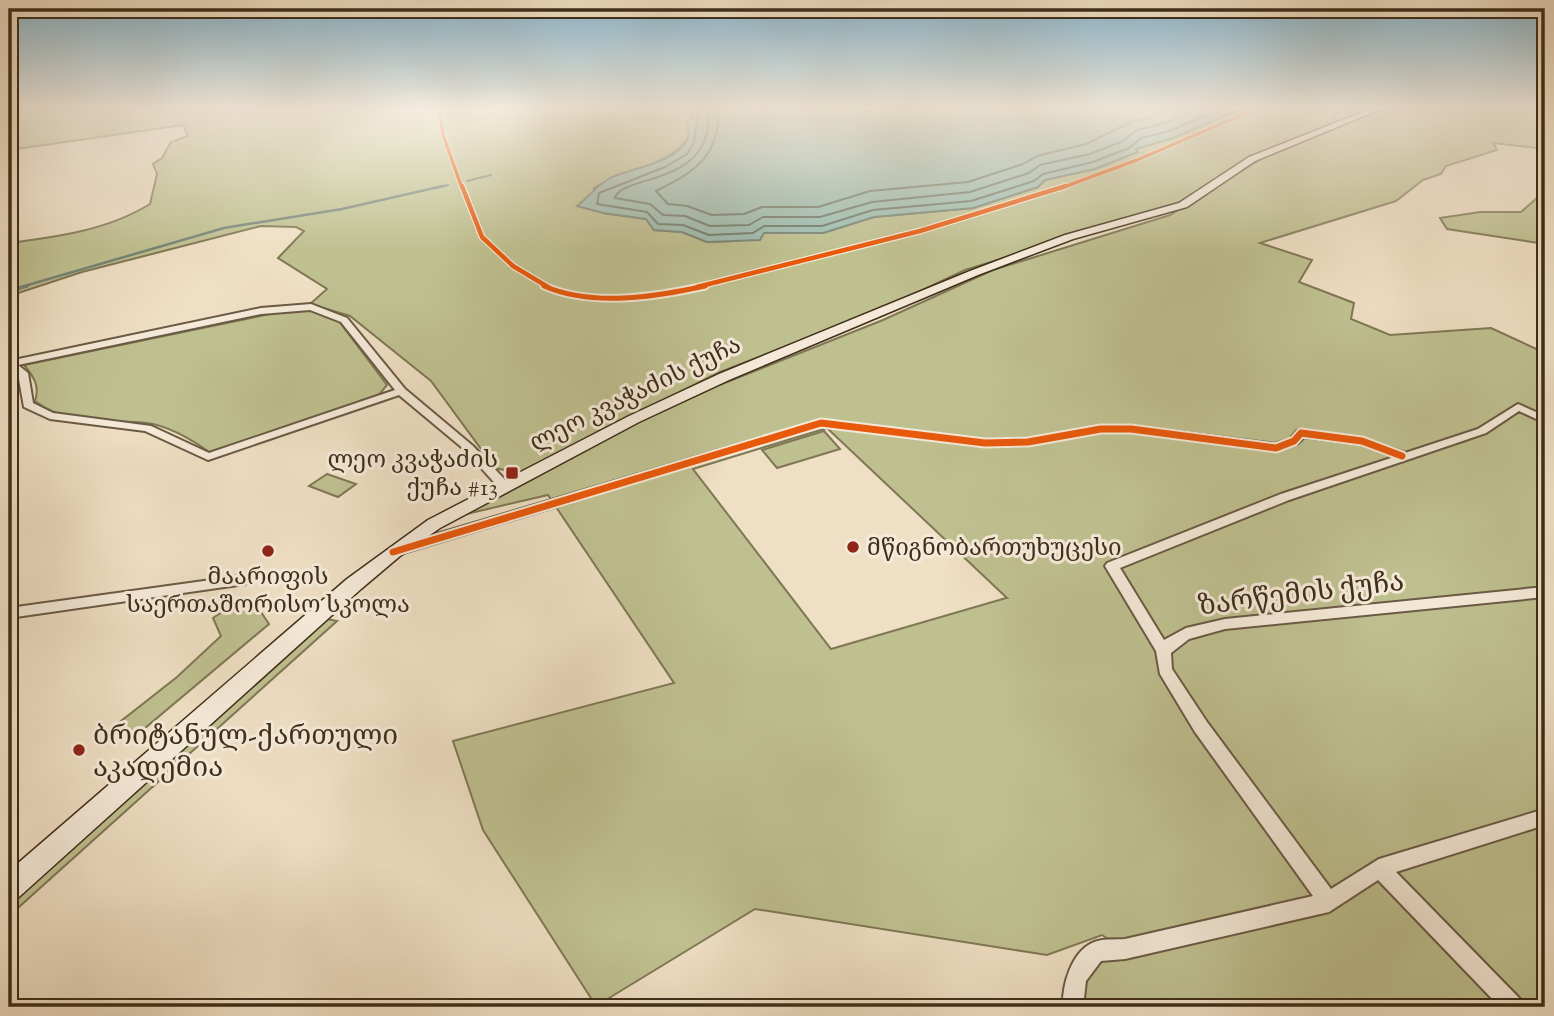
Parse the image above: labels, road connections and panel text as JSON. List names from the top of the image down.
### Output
{
  "streets": {
    "main road": ["ლეო კვაჭაძის ქუჩა"],
    "street": ["ზარწემის ქუჩა"]
  },
  "places": {
    "transit": ["ლეო კვაჭაძის ქუჩა #13"],
    "other": ["მწიგნობართუხუცესი", "მაარიფის საერთაშორისო სკოლა", "ბრიტანულ-ქართული აკადემია"]
  }
}
